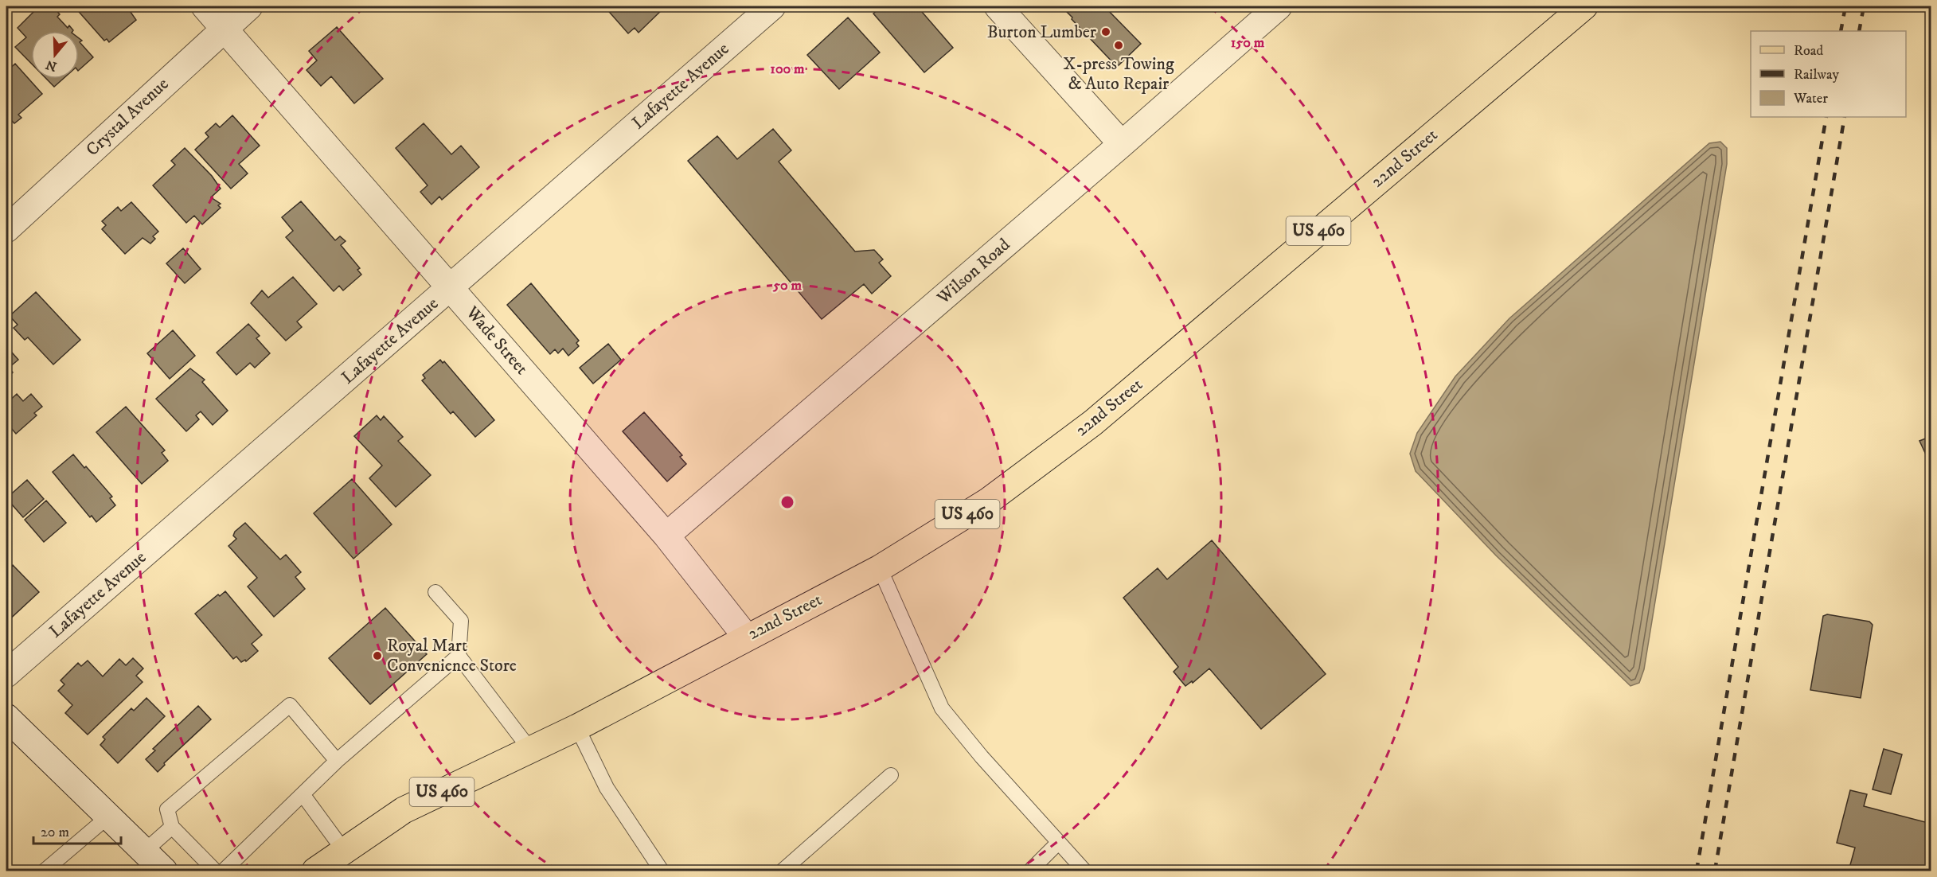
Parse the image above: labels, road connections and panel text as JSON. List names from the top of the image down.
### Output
{
  "streets": {
    "main road": ["22nd Street", "US 460"],
    "street": [
      "Lafayette Avenue",
      "Crystal Avenue",
      "Wilson Road",
      "Wade Street"
    ]
  },
  "crossings": [
    ["Lafayette Avenue", "Wade Street"],
    ["Crystal Avenue", "Wade Street"],
    ["22nd Street", "US 460"],
    ["22nd Street", "Wade Street"],
    ["Wilson Road", "Wade Street"]
  ],
  "places": ["Burton Lumber", "X-press Towing & Auto Repair", "Royal Mart Convenience Store"],
  "legend": ["Road", "Railway", "Water"],
  "scale_bar": "20 m",
  "north": "bottom",
  "rings": ["150 m", "100 m", "50 m"]
}
